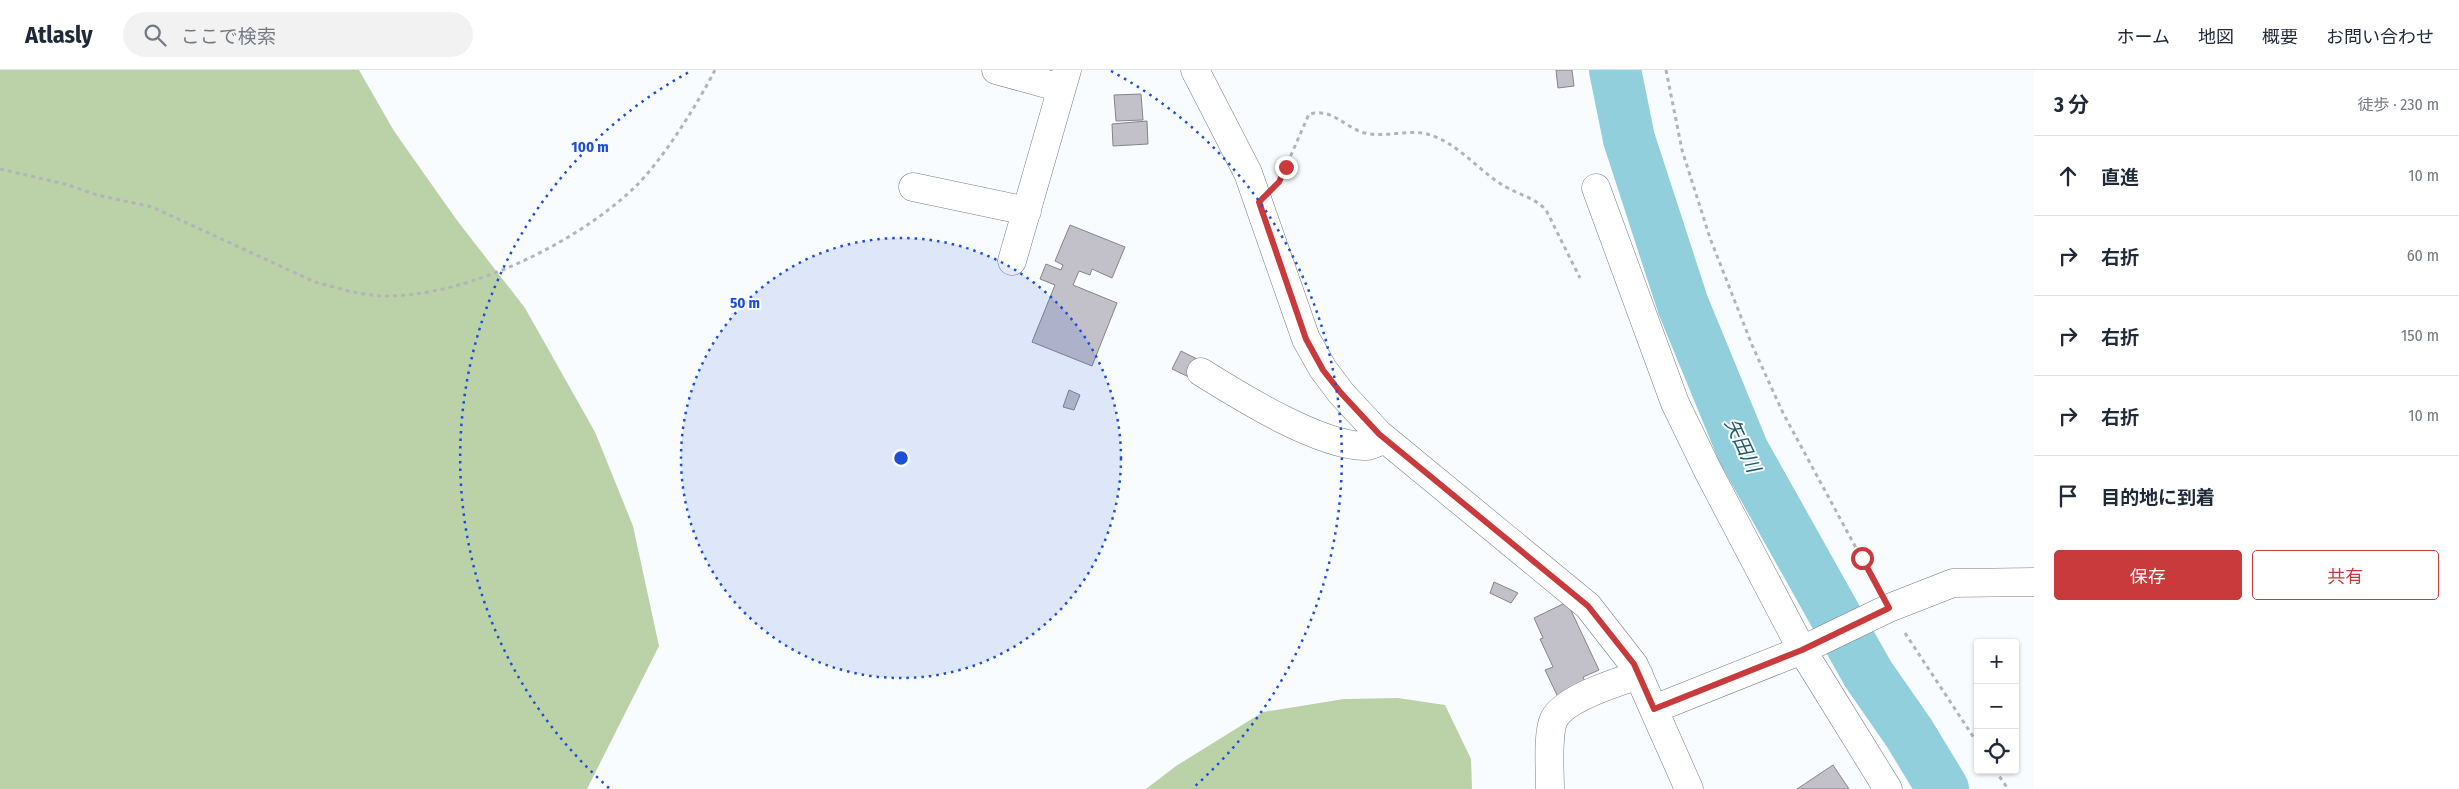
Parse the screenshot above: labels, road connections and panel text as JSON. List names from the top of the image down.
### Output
{
  "water": ["矢田川"],
  "page": {
    "header": "Atlasly",
    "search": "ここで検索",
    "nav": [
      "ホーム",
      "地図",
      "概要",
      "お問い合わせ"
    ],
    "heading": ["3 分", "徒歩 · 230 m"],
    "list": [
      ["直進", "10 m"],
      ["右折", "60 m"],
      ["右折", "150 m"],
      ["右折", "10 m"],
      "目的地に到着"
    ],
    "buttons": ["保存", "共有"],
    "map_buttons": ["+", "−"]
  },
  "rings": ["100 m", "50 m"]
}
